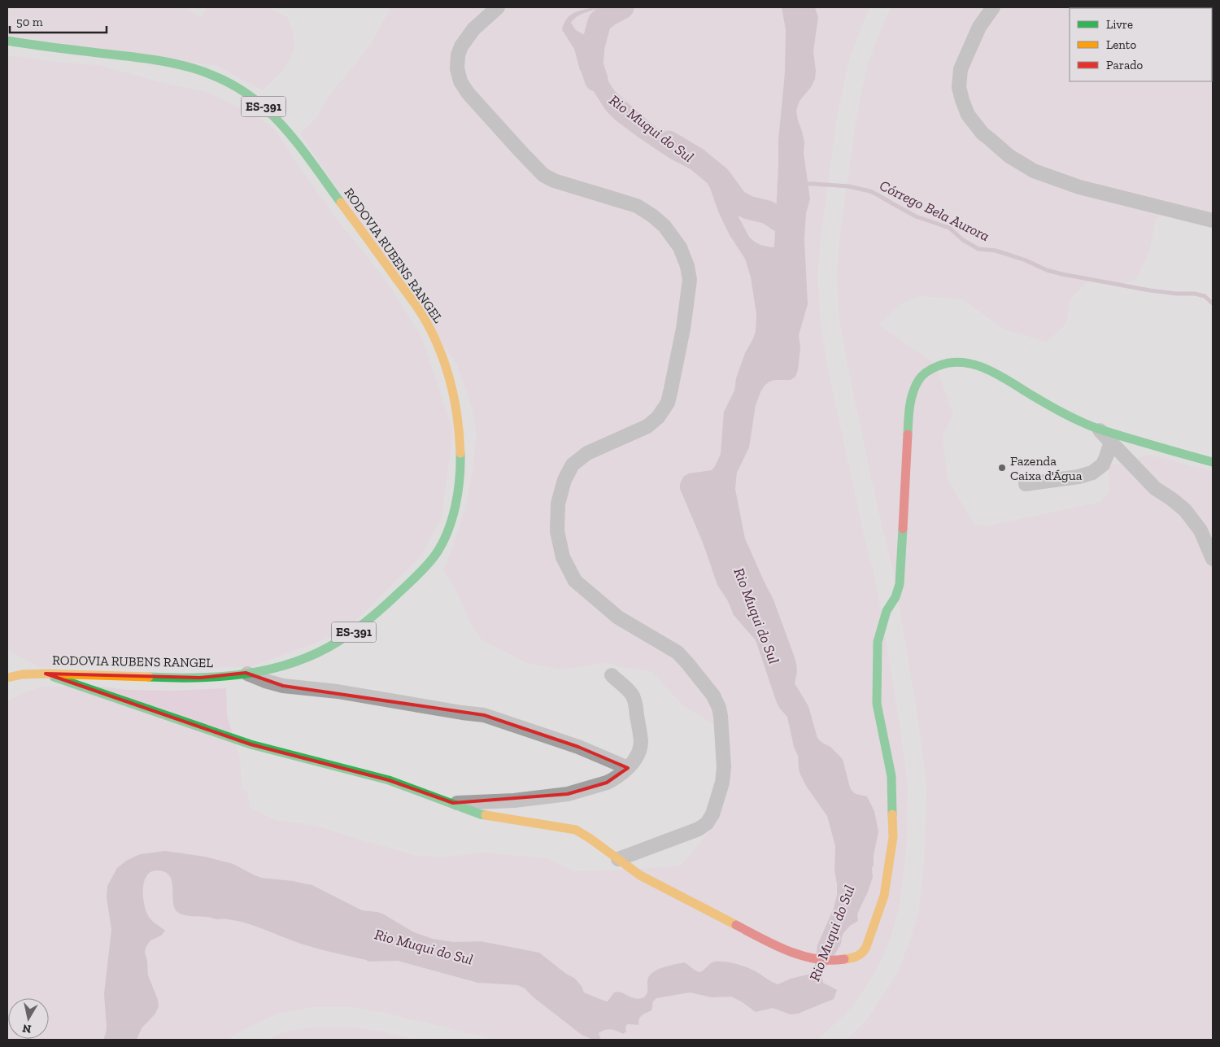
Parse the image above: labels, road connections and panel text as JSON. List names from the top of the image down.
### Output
{
  "streets": {
    "street": ["ES-391", "RODOVIA RUBENS RANGEL"]
  },
  "water": ["Rio Muqui do Sul", "Córrego Bela Aurora"],
  "places": ["Fazenda Caixa d'Água"],
  "legend": ["Livre", "Lento", "Parado"],
  "scale_bar": "50 m",
  "north": "bottom"
}
